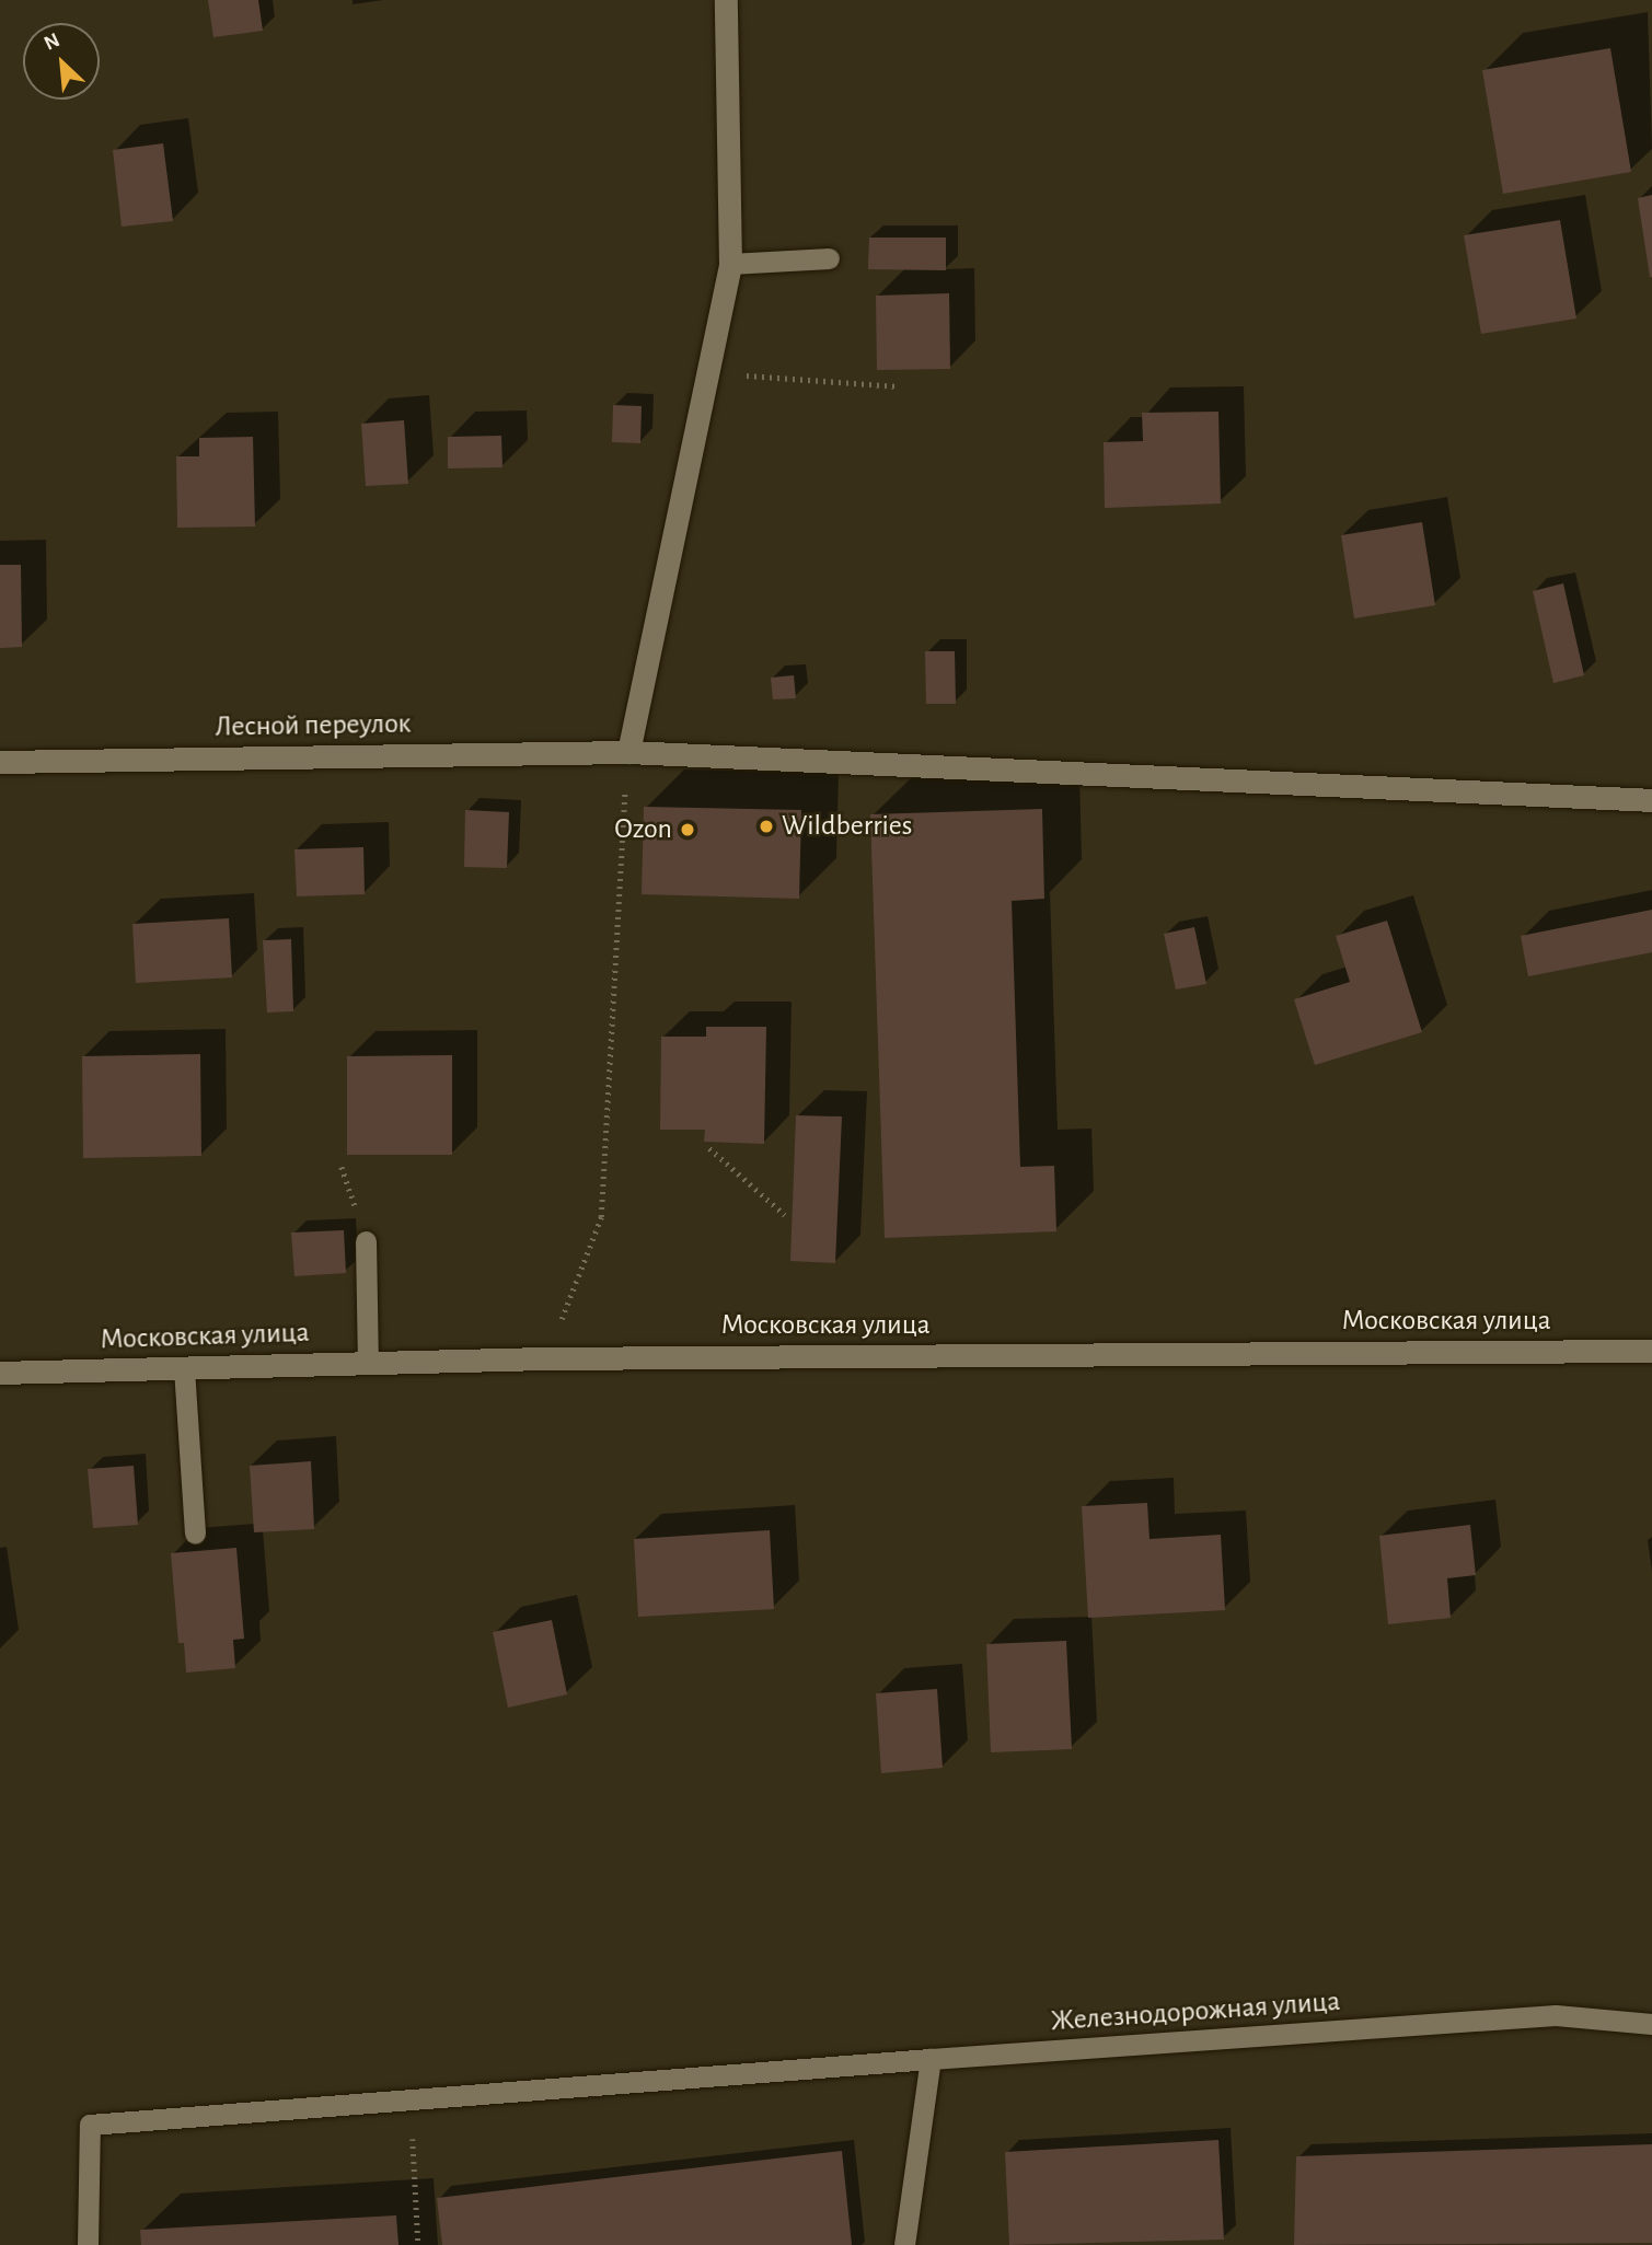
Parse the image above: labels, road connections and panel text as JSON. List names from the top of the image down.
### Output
{
  "streets": {
    "street": ["Лесной переулок", "Московская улица"],
    "lane": ["Железнодорожная улица"]
  },
  "places": ["Wildberries", "Ozon"],
  "north": "top left"
}
